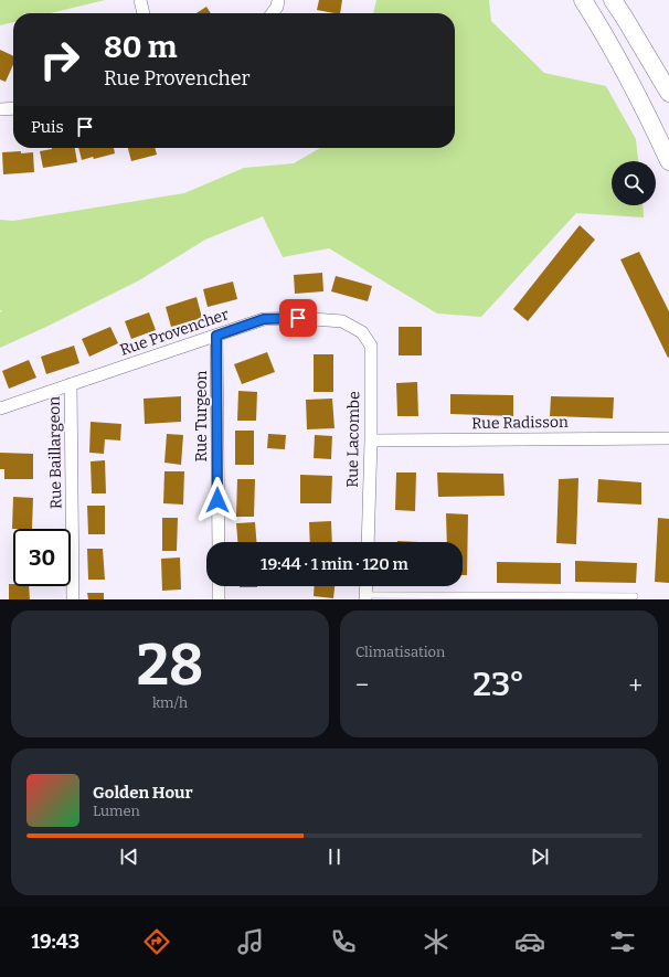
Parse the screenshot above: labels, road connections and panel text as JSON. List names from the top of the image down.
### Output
{
  "streets": {
    "street": [
      "Rue Provencher",
      "Rue Turgeon",
      "Rue Radisson",
      "Rue Lacombe",
      "Rue Baillargeon"
    ]
  },
  "crossings": [
    ["Rue Provencher", "Rue Turgeon"],
    ["Rue Provencher", "Rue Lacombe"],
    ["Rue Provencher", "Rue Baillargeon"],
    ["Rue Radisson", "Rue Lacombe"]
  ],
  "page": {
    "turn": ["80 m", "Rue Provencher"],
    "then": "Puis",
    "limit": "30",
    "trip": "19:44 · 1 min · 120 m",
    "tile": [
      ["28", "km/h"],
      "Climatisation"
    ],
    "heat": ["−", "23°", "+"],
    "song": ["Golden Hour", "Lumen"],
    "tabs": "19:43"
  }
}
